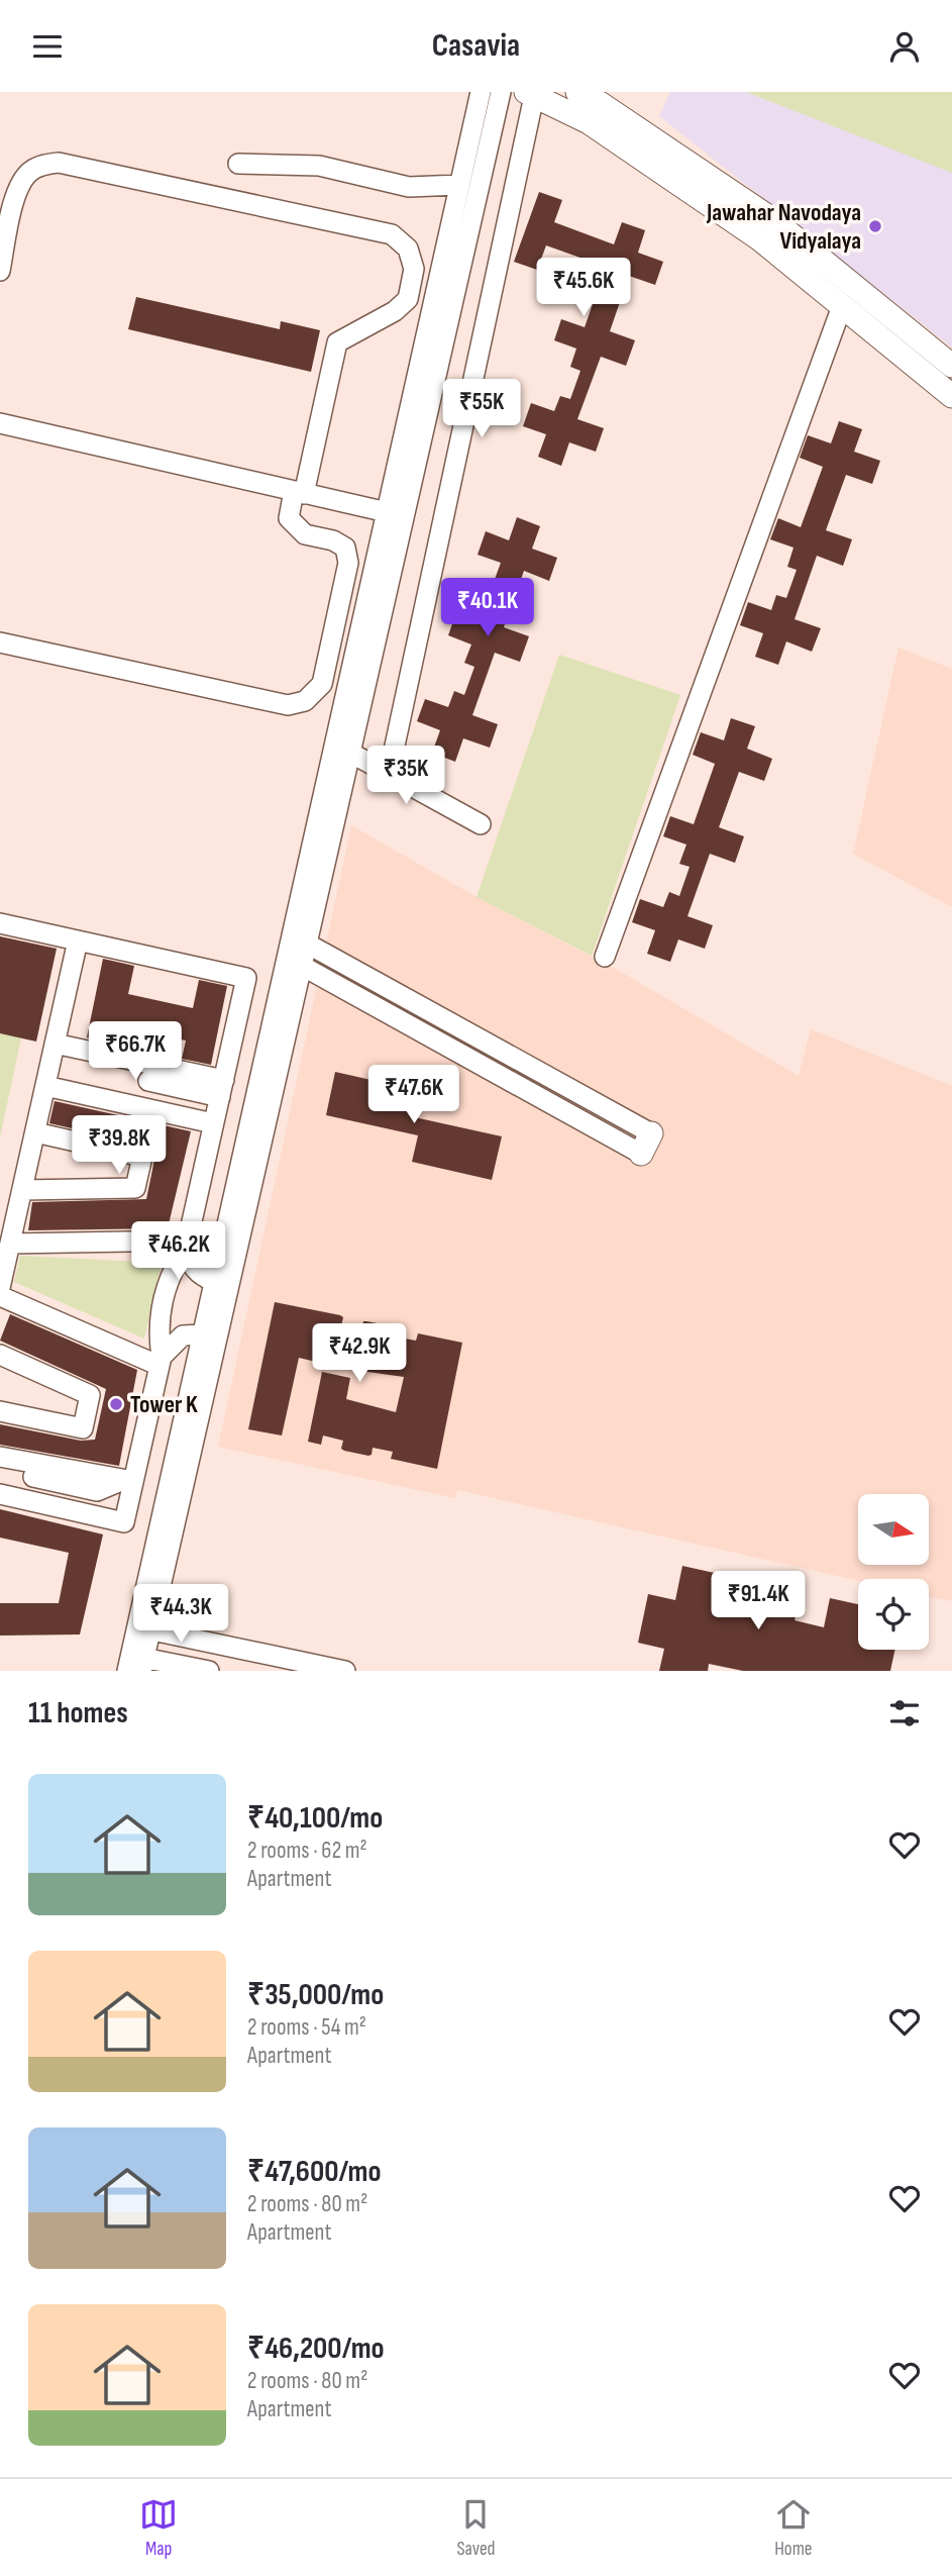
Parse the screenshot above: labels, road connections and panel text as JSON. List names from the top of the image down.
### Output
{
  "places": ["Jawahar Navodaya Vidyalaya", "Tower K"],
  "north": "right",
  "page": {
    "header": "Casavia",
    "price": [
      "₹45.6K",
      "₹55K",
      "₹40.1K",
      "₹35K",
      "₹66.7K",
      "₹47.6K",
      "₹39.8K",
      "₹46.2K",
      "₹42.9K",
      "₹91.4K",
      "₹44.3K"
    ],
    "heading": "11 homes",
    "list": [
      {
        "name": "₹40,100/mo",
        "note": "2 rooms · 62 m² · Apartment"
      },
      {
        "name": "₹35,000/mo",
        "note": "2 rooms · 54 m² · Apartment"
      },
      {
        "name": "₹47,600/mo",
        "note": "2 rooms · 80 m² · Apartment"
      },
      {
        "name": "₹46,200/mo",
        "note": "2 rooms · 80 m² · Apartment"
      }
    ],
    "tabs": ["Map", "Saved", "Home"]
  }
}
